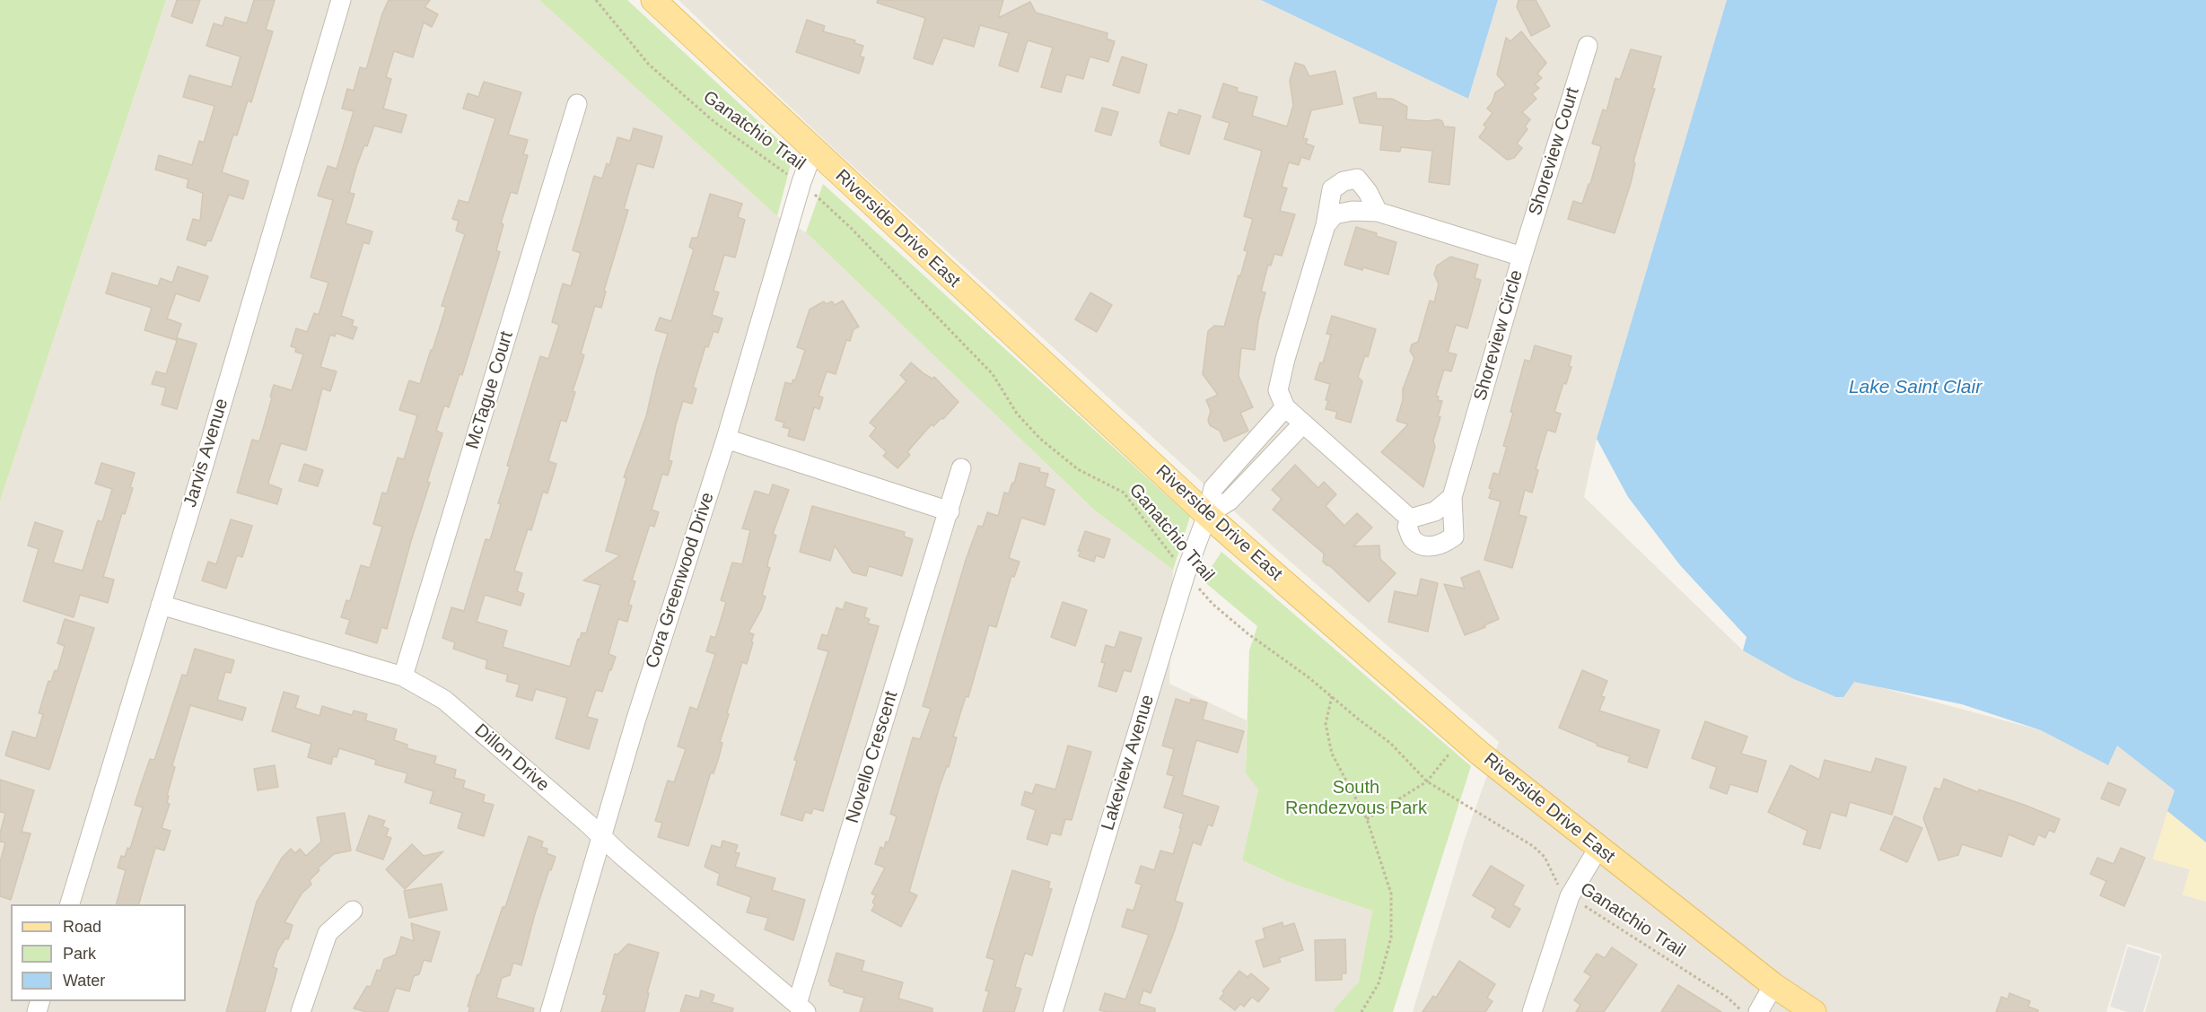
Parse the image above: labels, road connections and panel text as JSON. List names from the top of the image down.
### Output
{
  "streets": {
    "main road": ["Riverside Drive East"],
    "street": [
      "Shoreview Court",
      "Shoreview Circle",
      "McTague Court",
      "Jarvis Avenue",
      "Cora Greenwood Drive",
      "Novello Crescent",
      "Dillon Drive",
      "Lakeview Avenue"
    ],
    "path": ["Ganatchio Trail"]
  },
  "crossings": [
    ["Ganatchio Trail", "Cora Greenwood Drive"],
    ["Ganatchio Trail", "Lakeview Avenue"],
    ["Shoreview Court", "Shoreview Circle"],
    ["Riverside Drive East", "Cora Greenwood Drive"],
    ["Riverside Drive East", "Lakeview Avenue"],
    ["McTague Court", "Dillon Drive"],
    ["Jarvis Avenue", "Dillon Drive"],
    ["Cora Greenwood Drive", "Dillon Drive"],
    ["Novello Crescent", "Dillon Drive"]
  ],
  "water": ["Lake Saint Clair"],
  "parks": ["South Rendezvous Park"],
  "legend": ["Road", "Park", "Water"]
}
